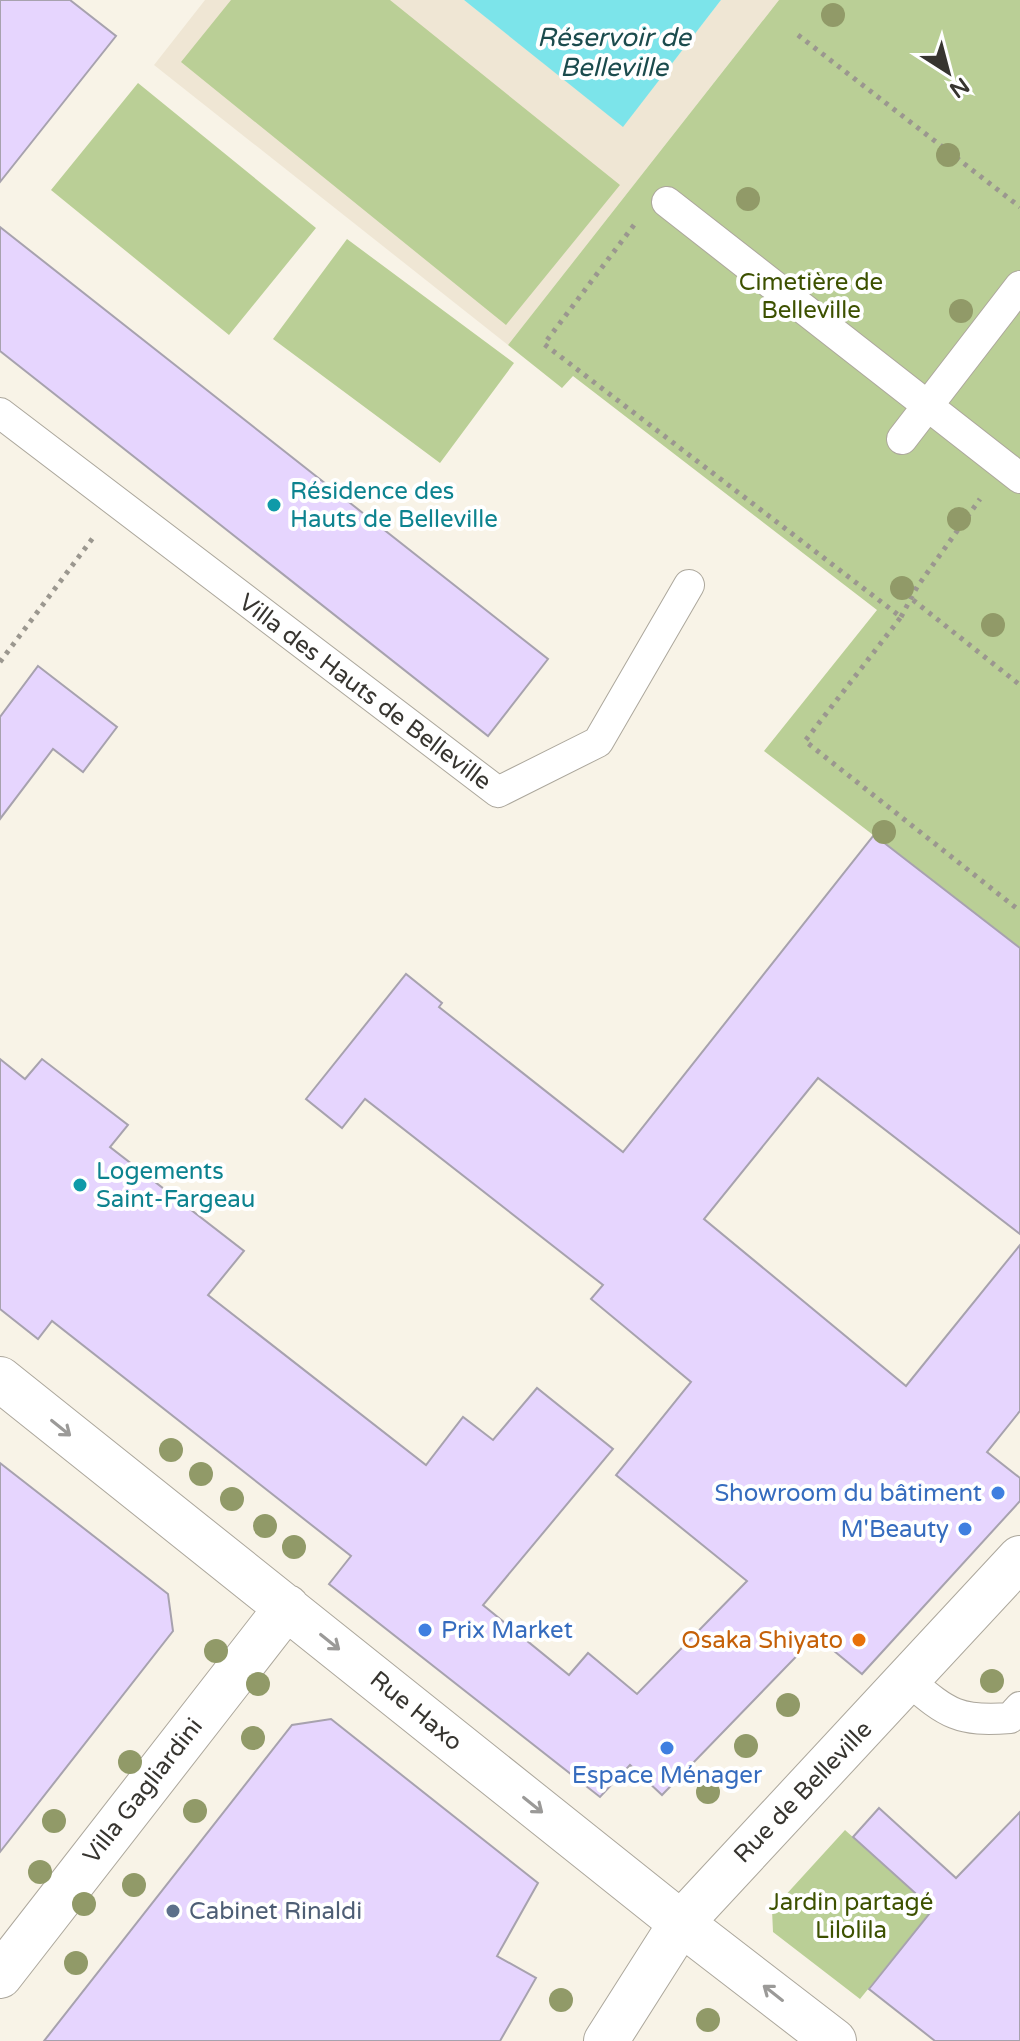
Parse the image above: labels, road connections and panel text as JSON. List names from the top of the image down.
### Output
{
  "streets": {
    "street": ["Rue Haxo", "Villa Gagliardini", "Rue de Belleville"],
    "lane": ["Villa des Hauts de Belleville"]
  },
  "crossings": [
    ["Rue Haxo", "Villa Gagliardini"],
    ["Rue Haxo", "Rue de Belleville"]
  ],
  "water": ["Réservoir de Belleville"],
  "parks": ["Cimetière de Belleville", "Jardin partagé Lilolila"],
  "places": [
    "Résidence des Hauts de Belleville",
    "Logements Saint-Fargeau",
    "Showroom du bâtiment",
    "M'Beauty",
    "Prix Market",
    "Osaka Shiyato",
    "Espace Ménager",
    "Cabinet Rinaldi"
  ],
  "north": "bottom right"
}
